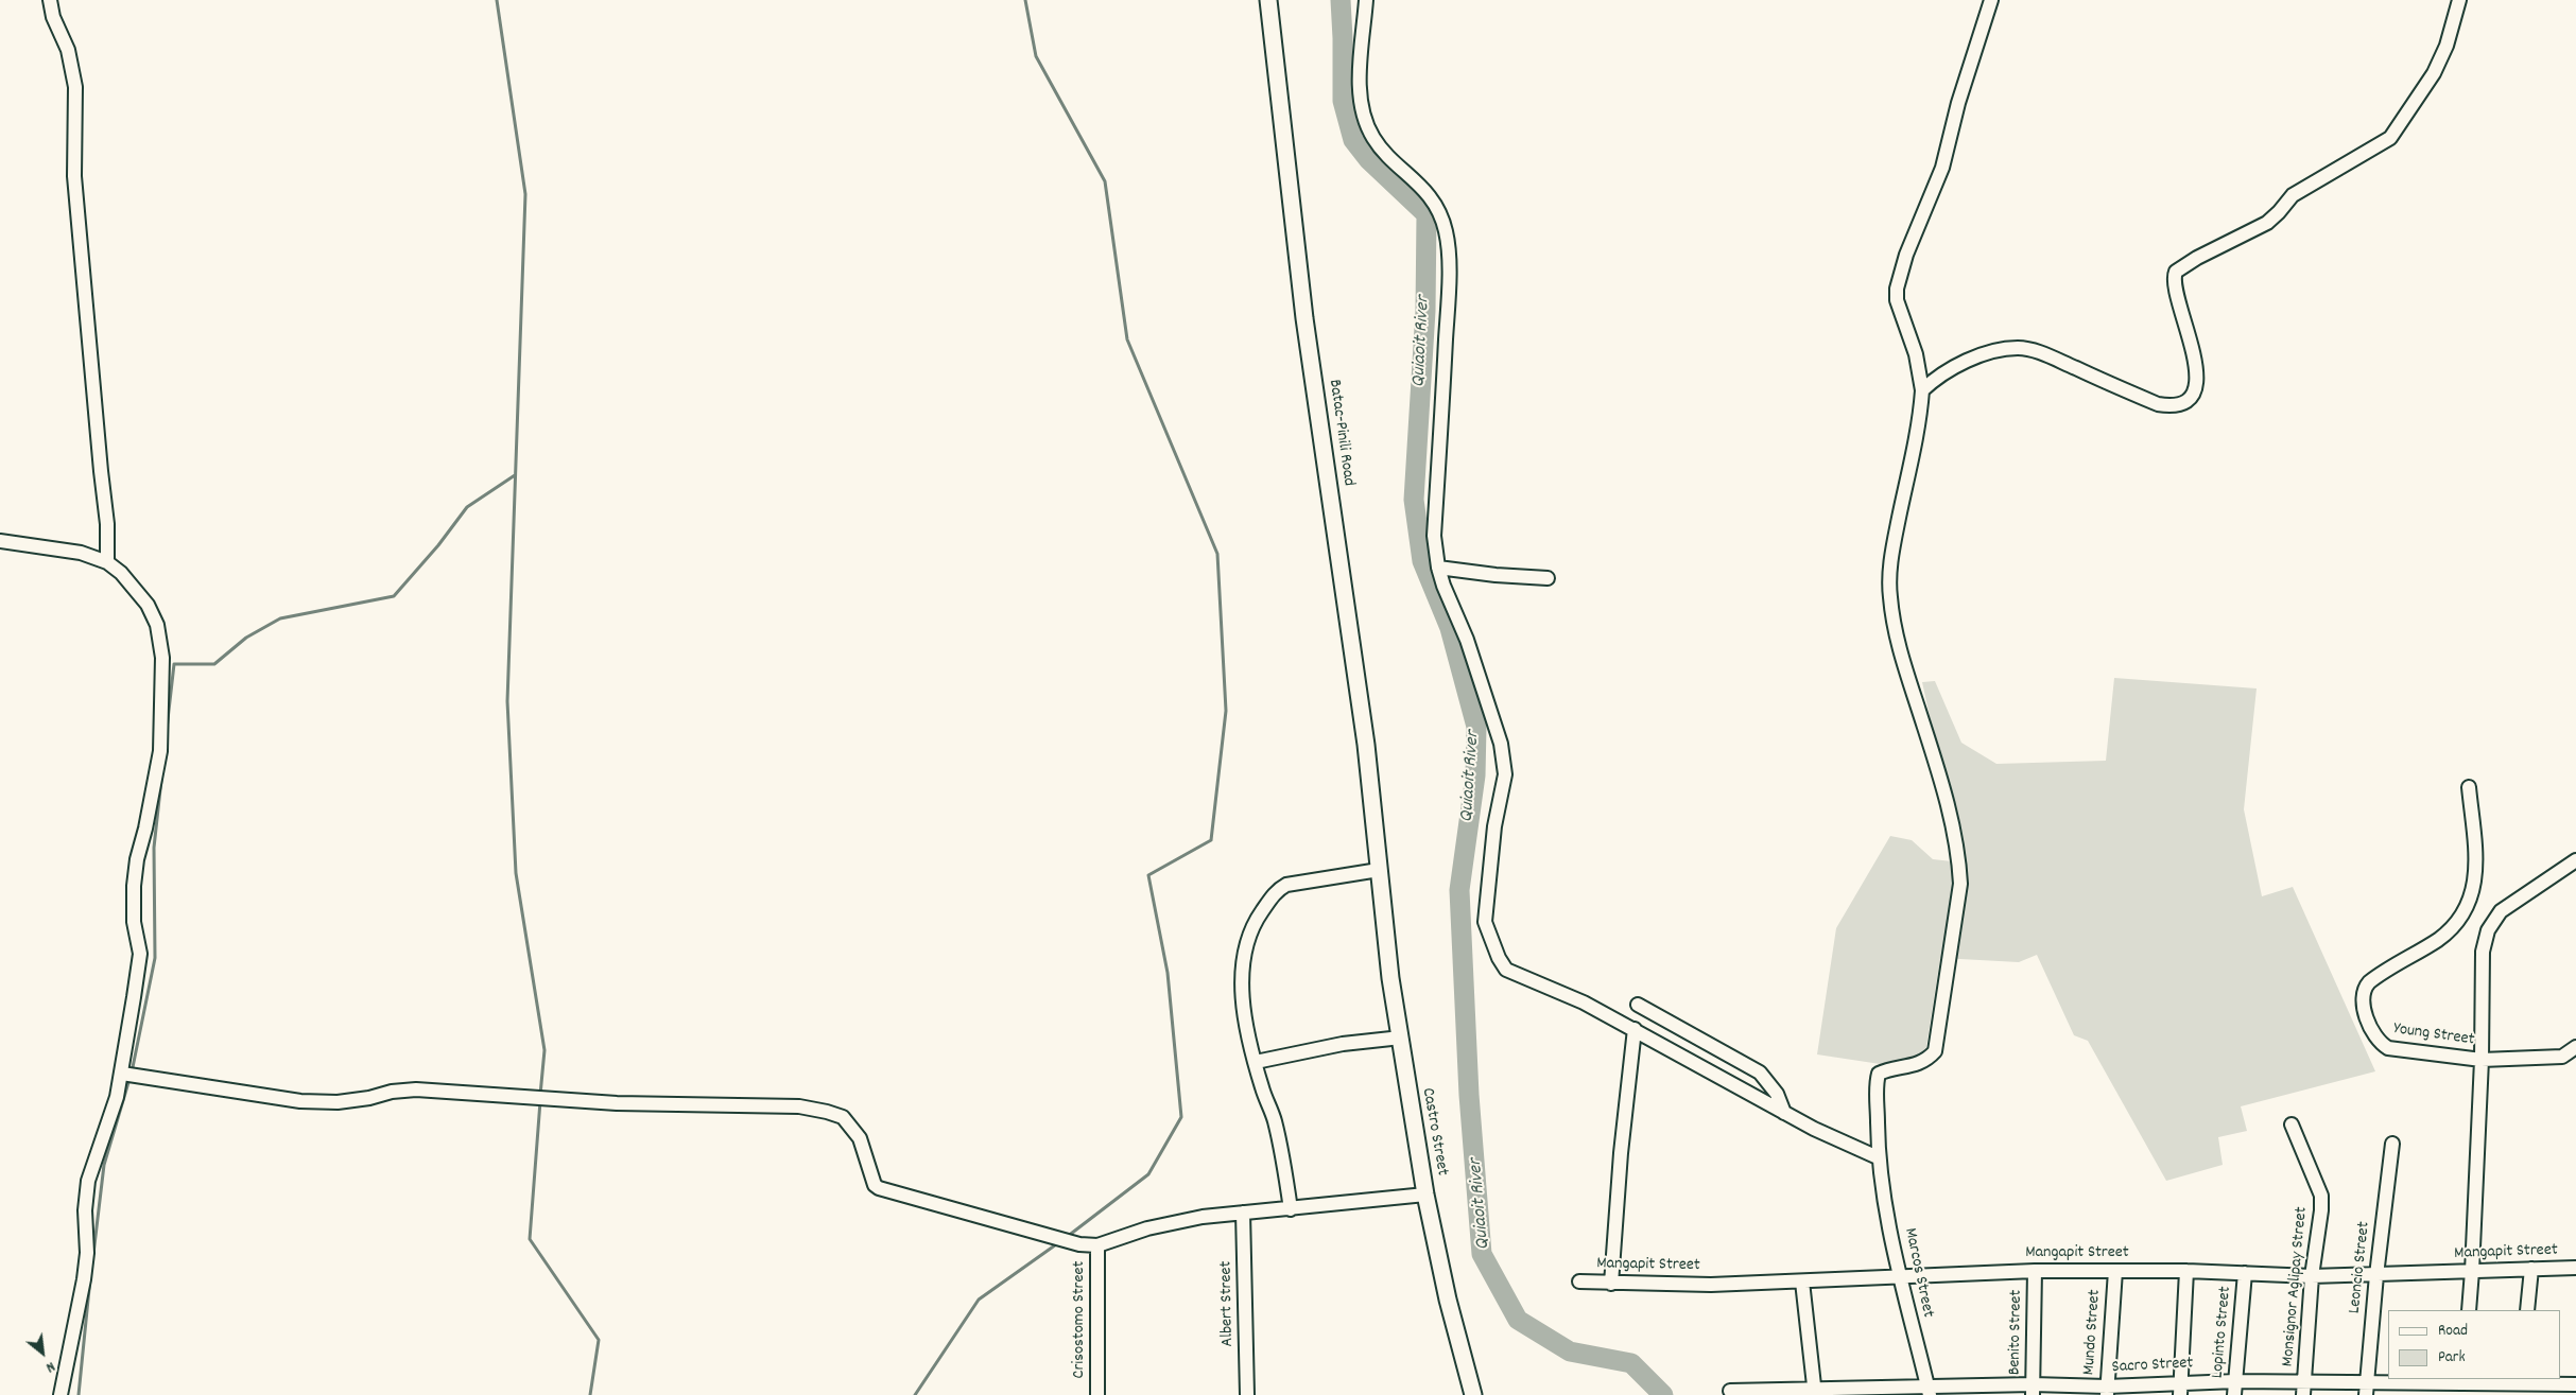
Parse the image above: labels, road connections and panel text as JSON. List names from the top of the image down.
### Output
{
  "streets": {
    "main road": ["Batac-Pinili Road", "Castro Street"],
    "street": [
      "Young Street",
      "Mangapit Street",
      "Leoncio Street",
      "Marcos Street",
      "Monsignor Aglipay Street",
      "Albert Street",
      "Crisostomo Street",
      "Benito Street",
      "Mundo Street",
      "Lopinto Street",
      "Sacro Street"
    ]
  },
  "crossings": [
    ["Batac-Pinili Road", "Castro Street"],
    ["Young Street", "Mangapit Street"],
    ["Mangapit Street", "Leoncio Street"],
    ["Mangapit Street", "Marcos Street"],
    ["Mangapit Street", "Monsignor Aglipay Street"],
    ["Mangapit Street", "Benito Street"],
    ["Mangapit Street", "Mundo Street"],
    ["Mangapit Street", "Lopinto Street"],
    ["Leoncio Street", "Sacro Street"],
    ["Marcos Street", "Sacro Street"],
    ["Monsignor Aglipay Street", "Sacro Street"],
    ["Benito Street", "Sacro Street"],
    ["Mundo Street", "Sacro Street"],
    ["Lopinto Street", "Sacro Street"]
  ],
  "water": ["Quiaoit River"],
  "legend": ["Road", "Park"],
  "north": "bottom right"
}
